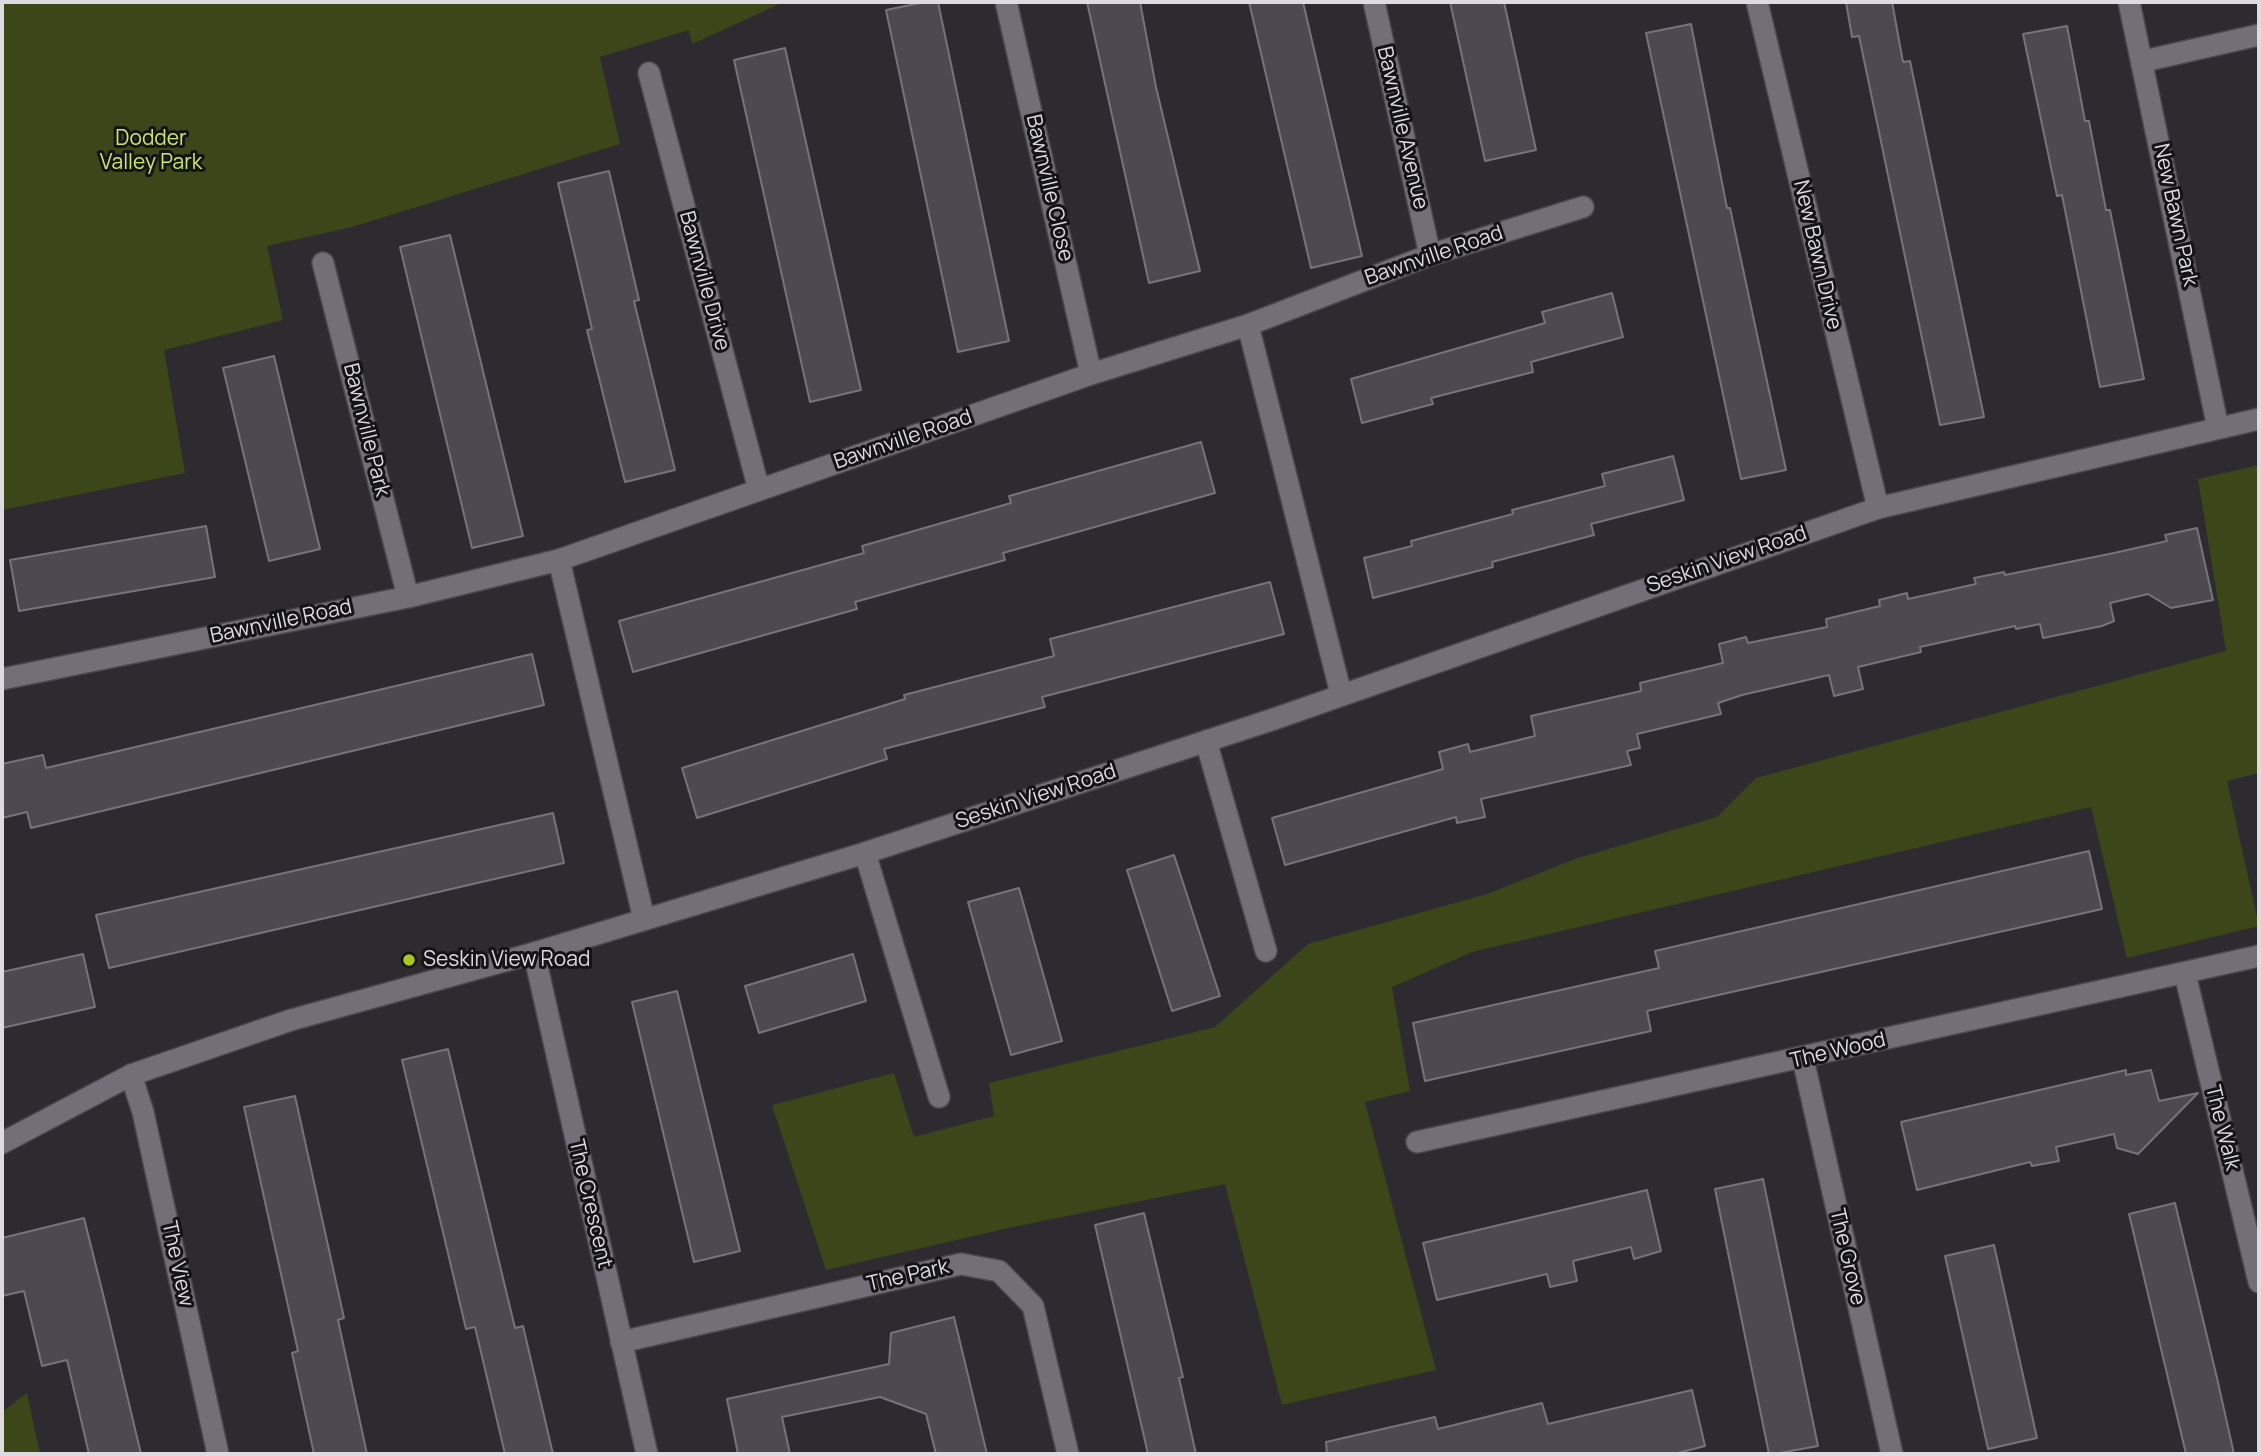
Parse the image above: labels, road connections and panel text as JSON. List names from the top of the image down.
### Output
{
  "streets": {
    "street": [
      "Bawnville Avenue",
      "Bawnville Close",
      "New Bawn Park",
      "New Bawn Drive",
      "Bawnville Road",
      "Bawnville Drive",
      "Bawnville Park",
      "Seskin View Road",
      "The Wood",
      "The Walk",
      "The Crescent",
      "The Grove",
      "The View",
      "The Park"
    ]
  },
  "crossings": [
    ["Bawnville Avenue", "Bawnville Road"],
    ["Bawnville Close", "Bawnville Road"],
    ["New Bawn Park", "Seskin View Road"],
    ["New Bawn Drive", "Seskin View Road"],
    ["Bawnville Road", "Bawnville Drive"],
    ["Bawnville Road", "Bawnville Park"],
    ["Seskin View Road", "The Crescent"],
    ["Seskin View Road", "The View"],
    ["The Wood", "The Walk"],
    ["The Wood", "The Grove"],
    ["The Crescent", "The Park"]
  ],
  "parks": ["Dodder Valley Park"],
  "places": ["Seskin View Road"]
}
